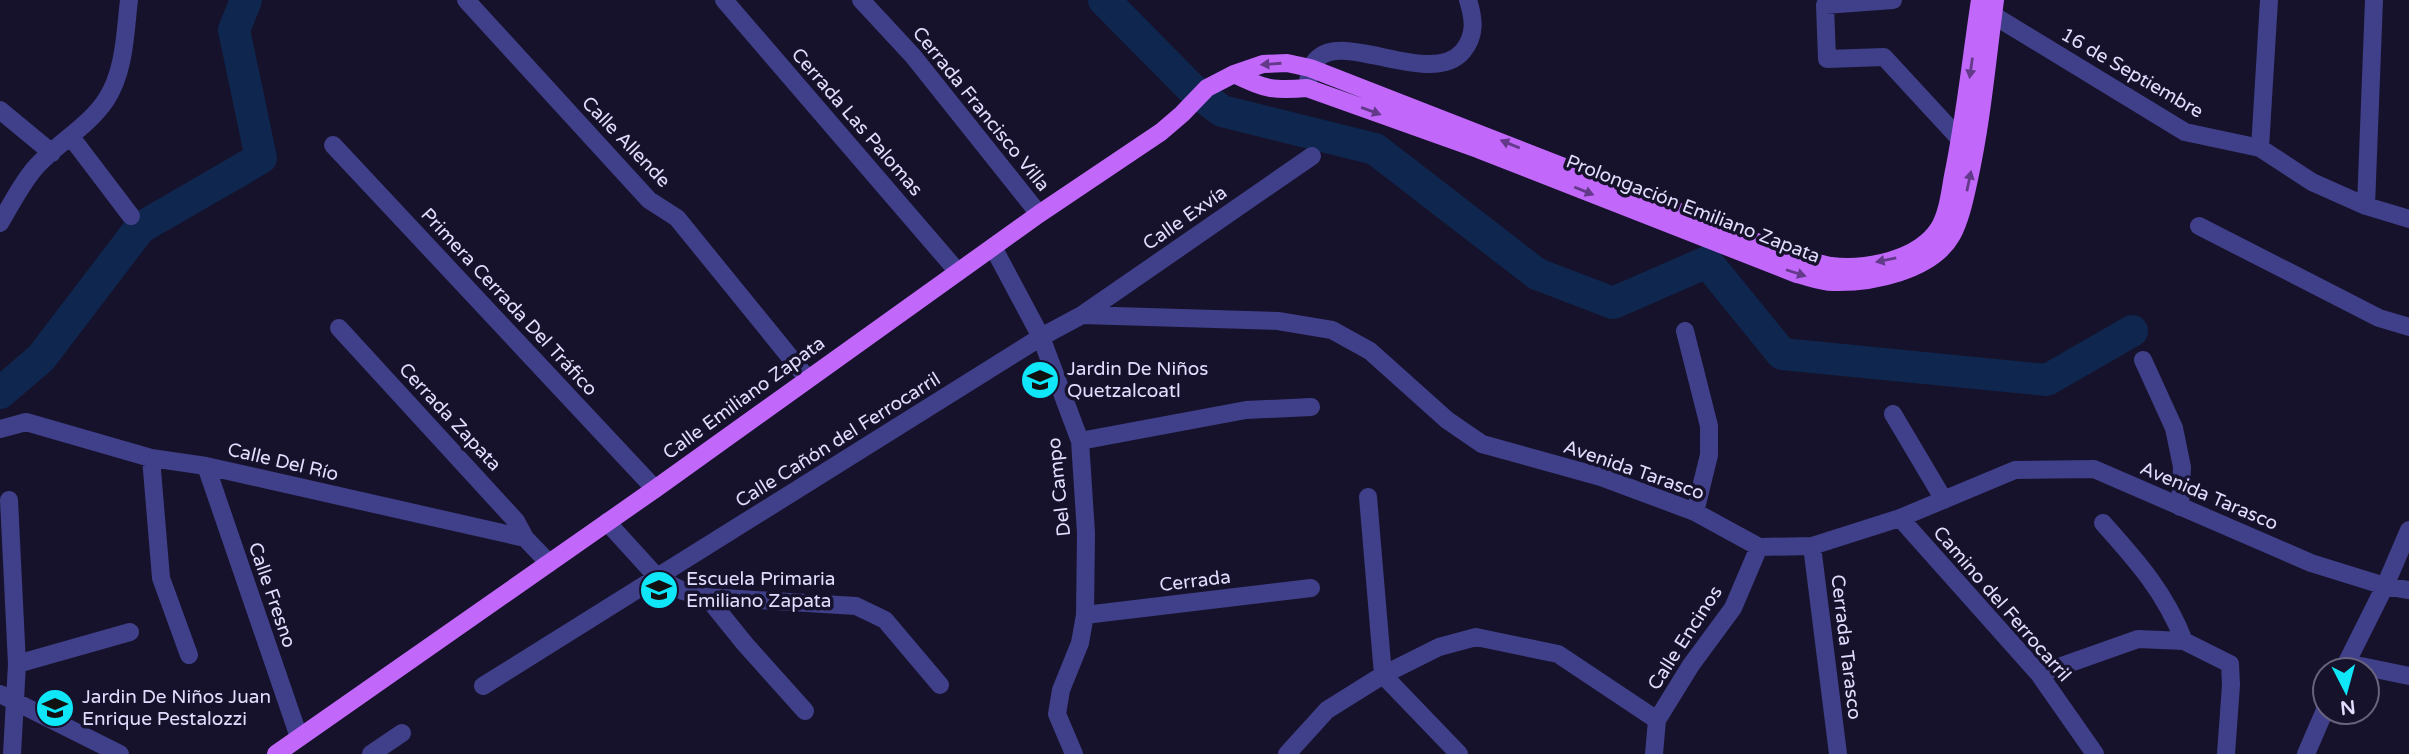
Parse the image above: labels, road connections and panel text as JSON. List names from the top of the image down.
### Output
{
  "streets": {
    "main road": ["Prolongación Emiliano Zapata", "Calle Emiliano Zapata"],
    "street": [
      "16 de Septiembre",
      "Cerrada Francisco Villa",
      "Cerrada Las Palomas",
      "Calle Allende",
      "Calle Exvía",
      "Primera Cerrada Del Tráfico",
      "Cerrada Zapata",
      "Calle Cañón del Ferrocarril",
      "Calle Del Río",
      "Avenida Tarasco",
      "Del Campo",
      "Cerrada",
      "Calle Fresno",
      "Camino del Ferrocarril",
      "Calle Encinos",
      "Cerrada Tarasco"
    ]
  },
  "crossings": [
    ["16 de Septiembre", "Prolongación Emiliano Zapata"],
    ["Cerrada Francisco Villa", "Calle Emiliano Zapata"],
    ["Cerrada Las Palomas", "Calle Emiliano Zapata"],
    ["Calle Allende", "Calle Emiliano Zapata"],
    ["Prolongación Emiliano Zapata", "Calle Emiliano Zapata"],
    ["Calle Exvía", "Avenida Tarasco"],
    ["Primera Cerrada Del Tráfico", "Calle Emiliano Zapata"],
    ["Calle Emiliano Zapata", "Del Campo"],
    ["Calle Emiliano Zapata", "Calle Fresno"],
    ["Cerrada Zapata", "Calle Del Río"],
    ["Calle Cañón del Ferrocarril", "Avenida Tarasco"],
    ["Calle Cañón del Ferrocarril", "Del Campo"],
    ["Calle Del Río", "Calle Fresno"],
    ["Avenida Tarasco", "Del Campo"],
    ["Avenida Tarasco", "Camino del Ferrocarril"],
    ["Avenida Tarasco", "Calle Encinos"],
    ["Avenida Tarasco", "Cerrada Tarasco"],
    ["Del Campo", "Cerrada"]
  ],
  "places": {
    "school or university": ["Jardin De Niños Quetzalcoatl", "Escuela Primaria Emiliano Zapata", "Jardin De Niños Juan Enrique Pestalozzi"]
  },
  "north": "bottom"
}
